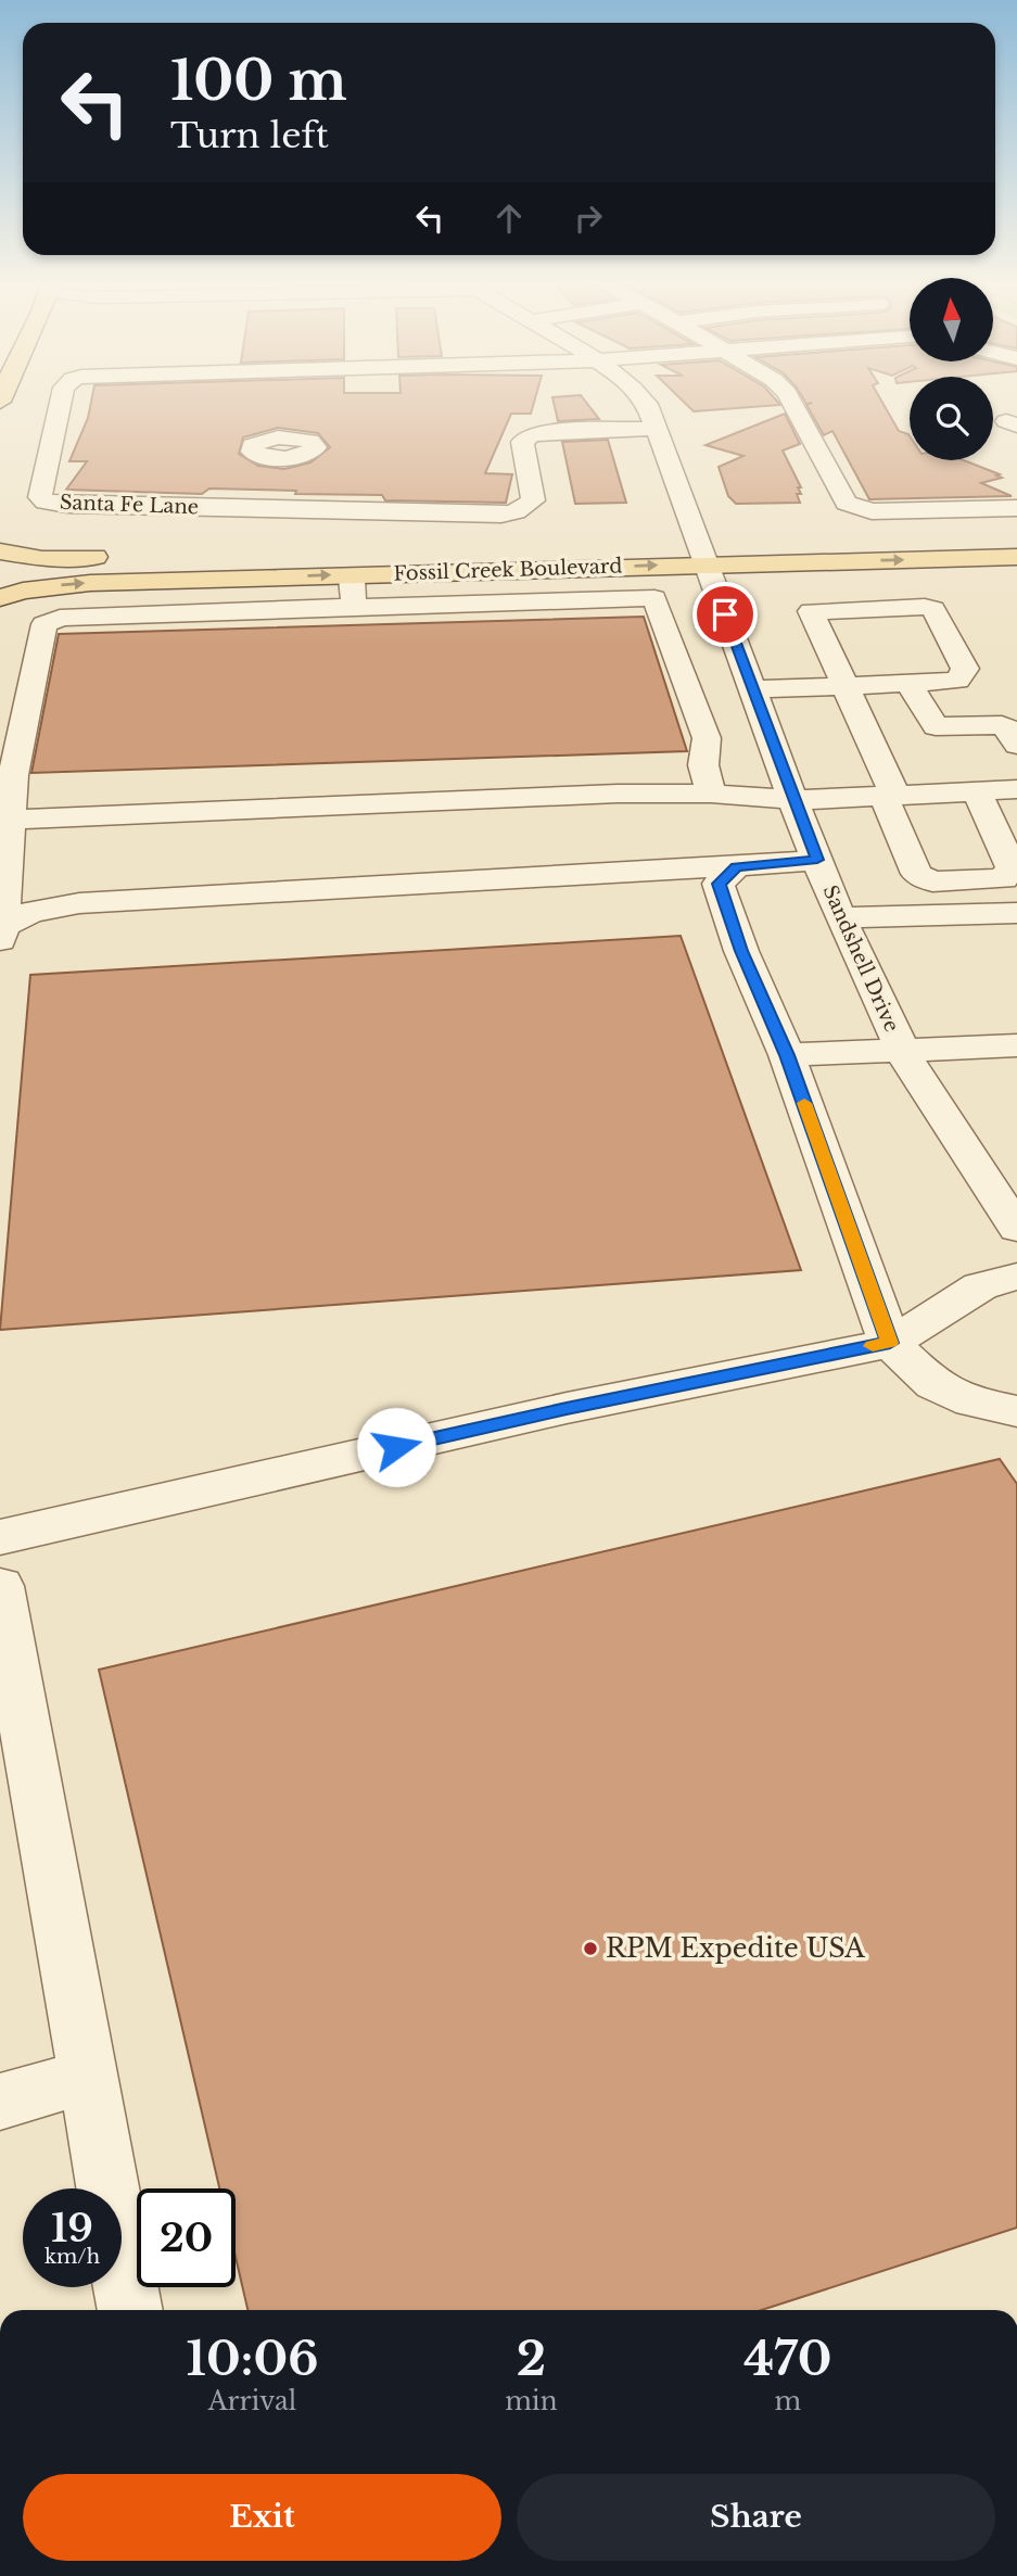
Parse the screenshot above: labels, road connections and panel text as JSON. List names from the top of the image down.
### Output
{
  "streets": {
    "main road": ["Fossil Creek Boulevard"],
    "street": ["Santa Fe Lane", "Sandshell Drive"]
  },
  "crossings": [
    ["Santa Fe Lane", "Sandshell Drive"],
    ["Fossil Creek Boulevard", "Sandshell Drive"]
  ],
  "places": ["RPM Expedite USA"],
  "north": "top",
  "page": {
    "turn": ["100 m", "Turn left"],
    "speed": "19 km/h",
    "limit": "20",
    "eta": [
      "10:06",
      "Arrival",
      "2",
      "min",
      "470",
      "m"
    ],
    "buttons": ["Exit", "Share"]
  }
}
